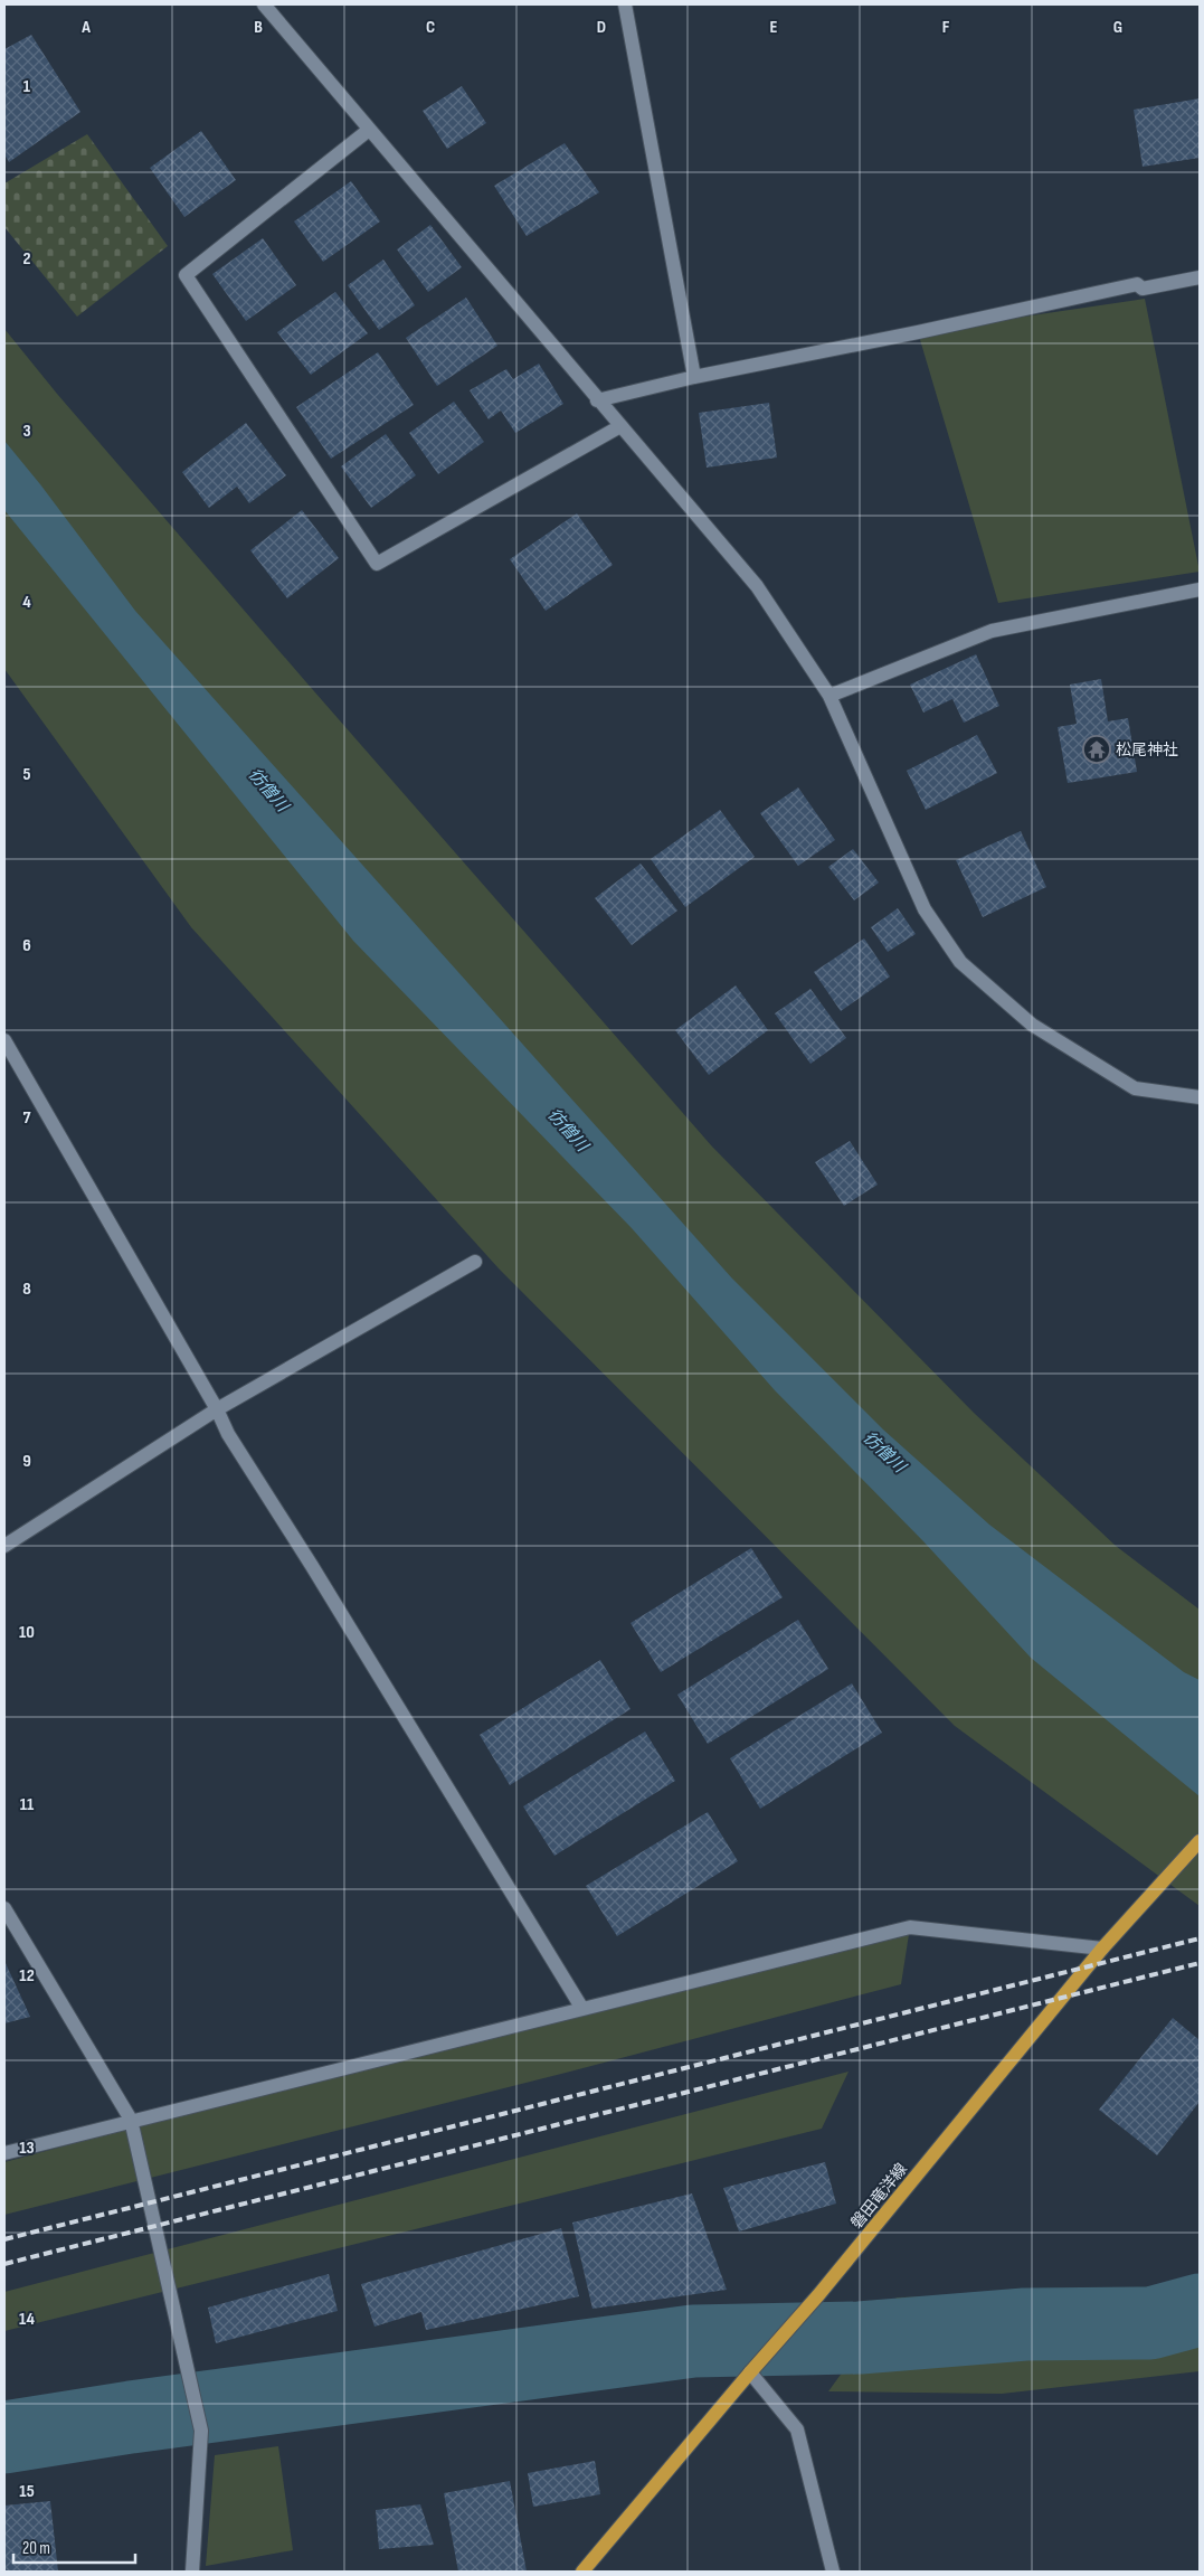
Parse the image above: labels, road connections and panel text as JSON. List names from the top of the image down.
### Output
{
  "streets": {
    "main road": ["磐田竜洋線"]
  },
  "water": ["彷僧川"],
  "places": {
    "temple": ["松尾神社"]
  },
  "scale_bar": "20 m",
  "grid": {
    "columns": [
      "A",
      "B",
      "C",
      "D",
      "E",
      "F",
      "G"
    ],
    "rows": [
      "1",
      "2",
      "3",
      "4",
      "5",
      "6",
      "7",
      "8",
      "9",
      "10",
      "11",
      "12",
      "13",
      "14",
      "15"
    ]
  }
}
